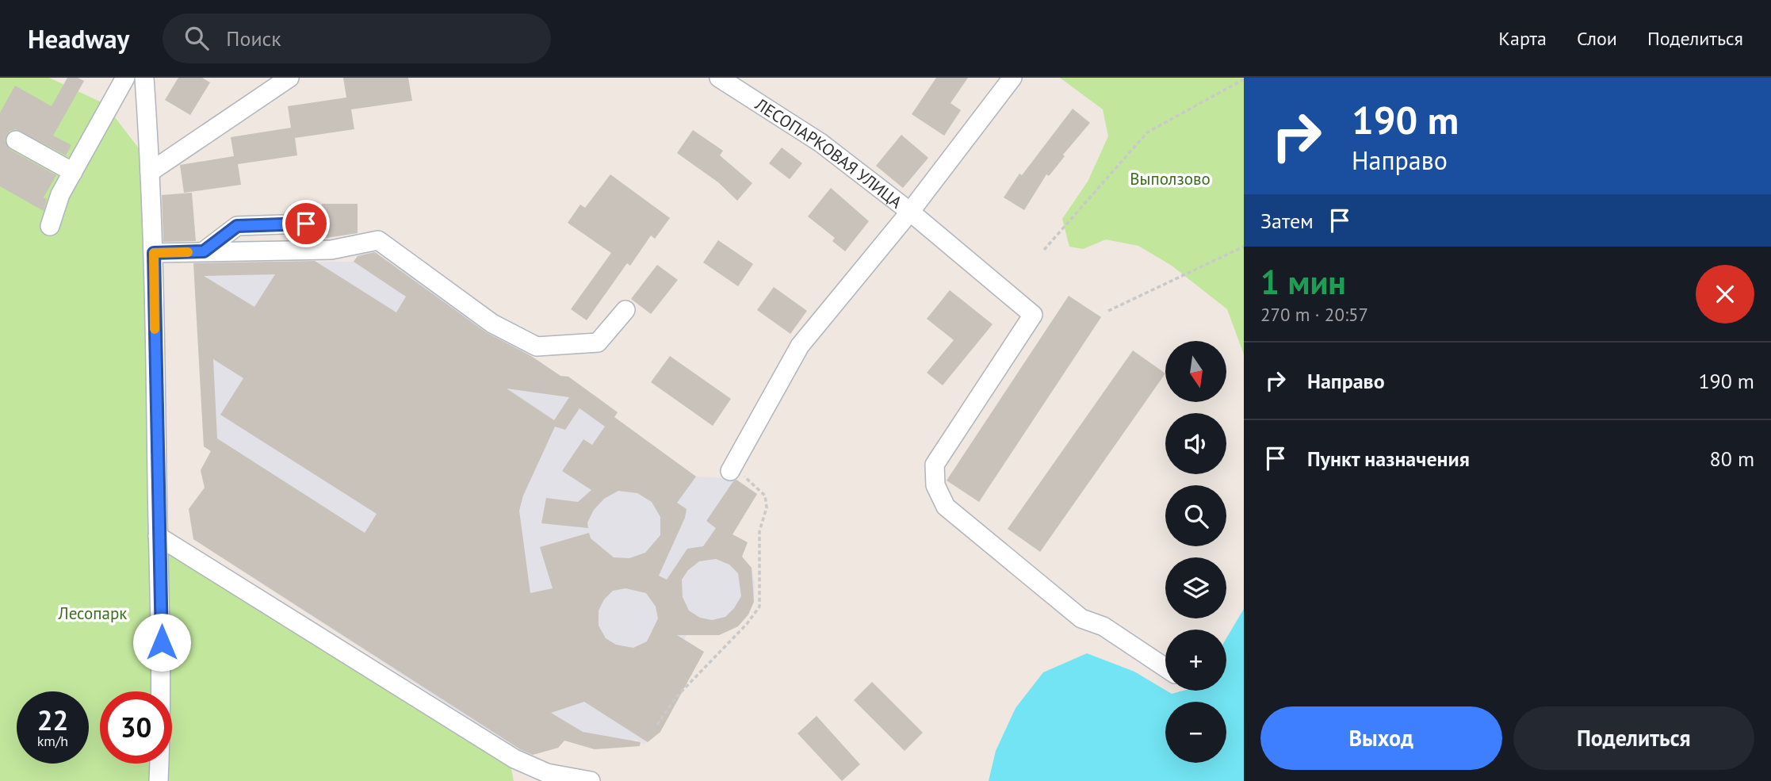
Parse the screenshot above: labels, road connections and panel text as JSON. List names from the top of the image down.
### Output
{
  "streets": {
    "street": ["ЛЕСОПАРКОВАЯ УЛИЦА"]
  },
  "parks": ["Выползово", "Лесопарк"],
  "north": "bottom",
  "page": {
    "header": "Headway",
    "search": "Поиск",
    "nav": ["Карта", "Слои", "Поделиться"],
    "turn": ["190 m", "Направо"],
    "then": "Затем",
    "heading": ["1 мин", "270 m · 20:57"],
    "map_buttons": ["+", "−"],
    "list": [
      {
        "name": "Направо",
        "value": "190 m"
      },
      {
        "name": "Пункт назначения",
        "value": "80 m"
      }
    ],
    "speed": "22 km/h",
    "limit": "30",
    "buttons": ["Выход", "Поделиться"]
  }
}
